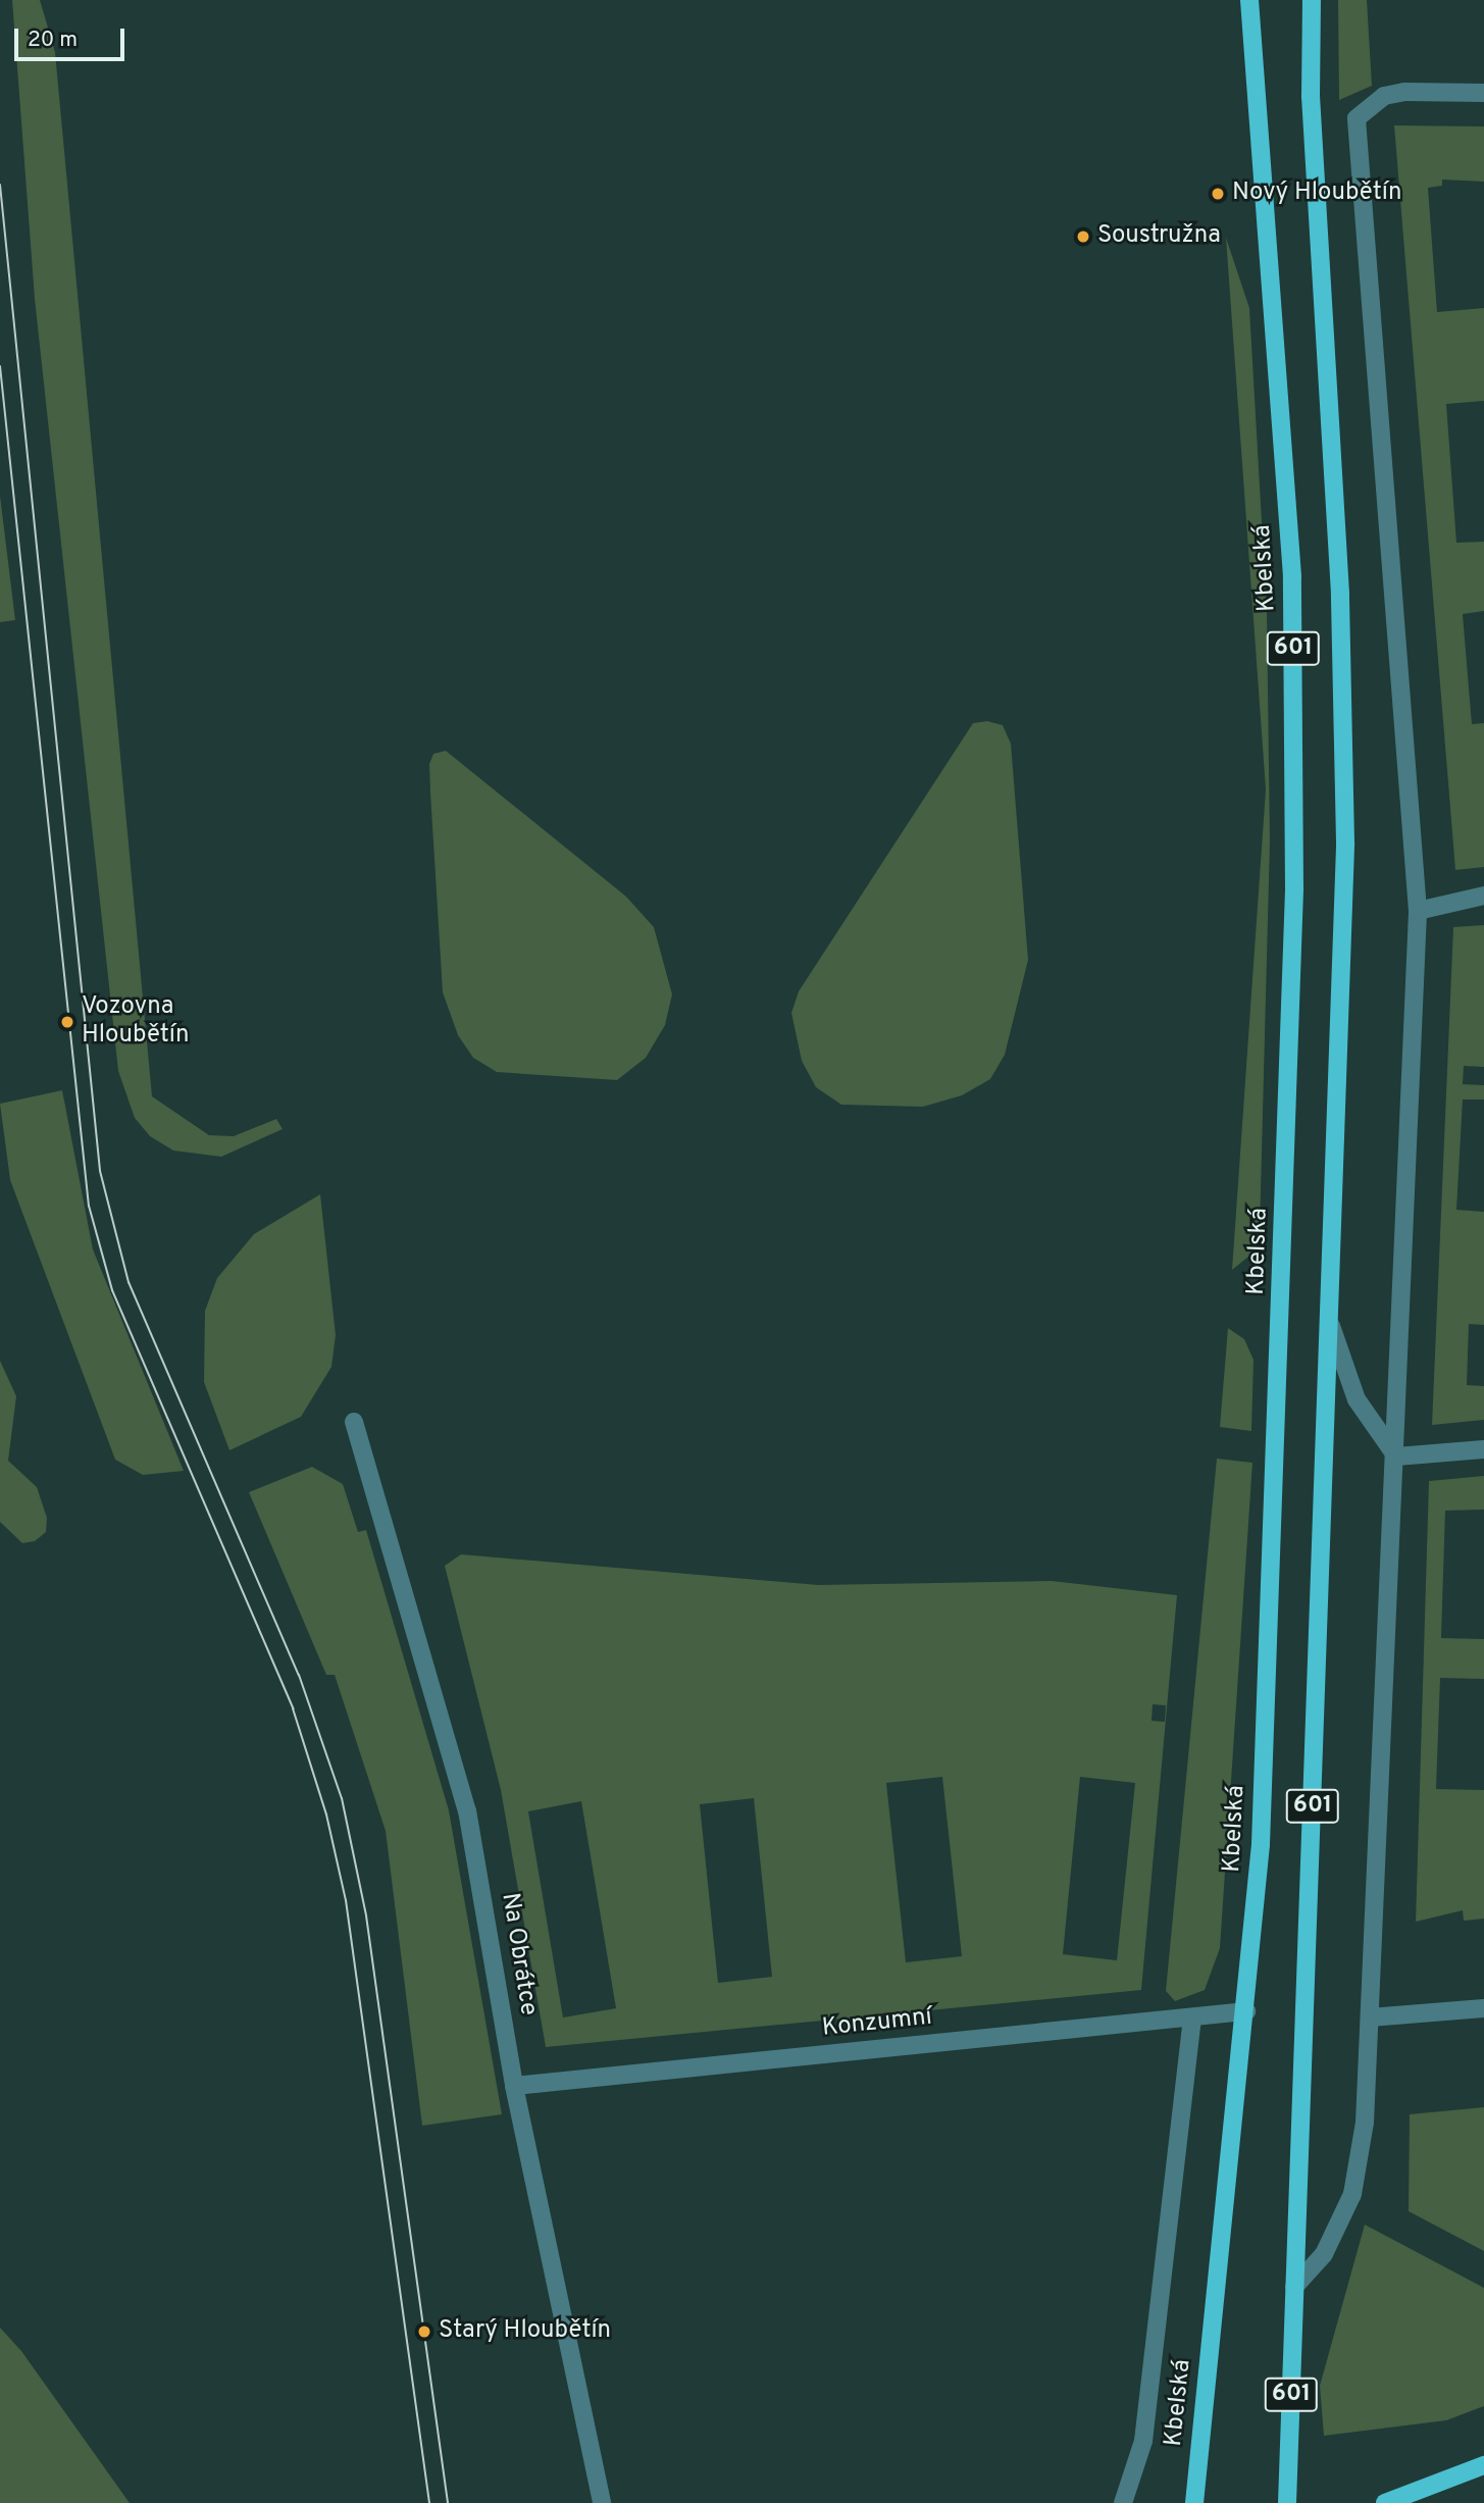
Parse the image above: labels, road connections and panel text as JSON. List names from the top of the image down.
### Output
{
  "streets": {
    "main road": ["Kbelská", "601"],
    "street": ["Na Obrátce", "Konzumní"]
  },
  "crossings": [
    ["Kbelská", "Konzumní"],
    ["Na Obrátce", "Konzumní"]
  ],
  "places": [
    "Nový Hloubětín",
    "Soustružna",
    "Vozovna Hloubětín",
    "Starý Hloubětín"
  ],
  "scale_bar": "20 m"
}
